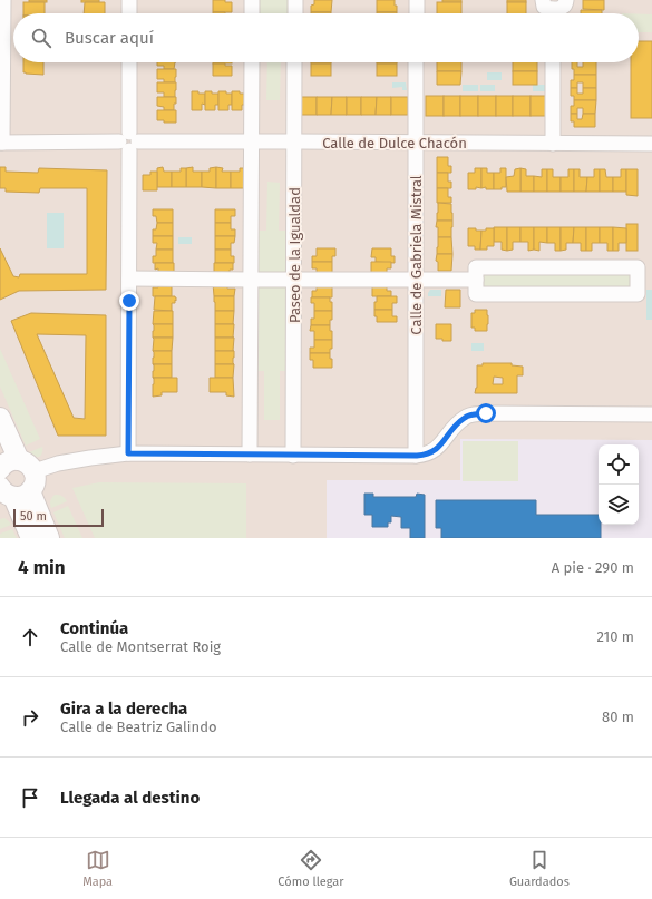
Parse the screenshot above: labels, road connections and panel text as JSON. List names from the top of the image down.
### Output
{
  "streets": {
    "street": ["Calle de Dulce Chacón", "Paseo de la Igualdad", "Calle de Gabriela Mistral"]
  },
  "crossings": [
    ["Calle de Dulce Chacón", "Paseo de la Igualdad"],
    ["Calle de Dulce Chacón", "Calle de Gabriela Mistral"]
  ],
  "scale_bar": "50 m",
  "page": {
    "search": "Buscar aquí",
    "scale": "50 m",
    "heading": ["4 min", "A pie · 290 m"],
    "list": [
      ["Continúa", "Calle de Montserrat Roig", "210 m"],
      ["Gira a la derecha", "Calle de Beatriz Galindo", "80 m"],
      "Llegada al destino"
    ],
    "nav": ["Mapa", "Cómo llegar", "Guardados"]
  }
}
